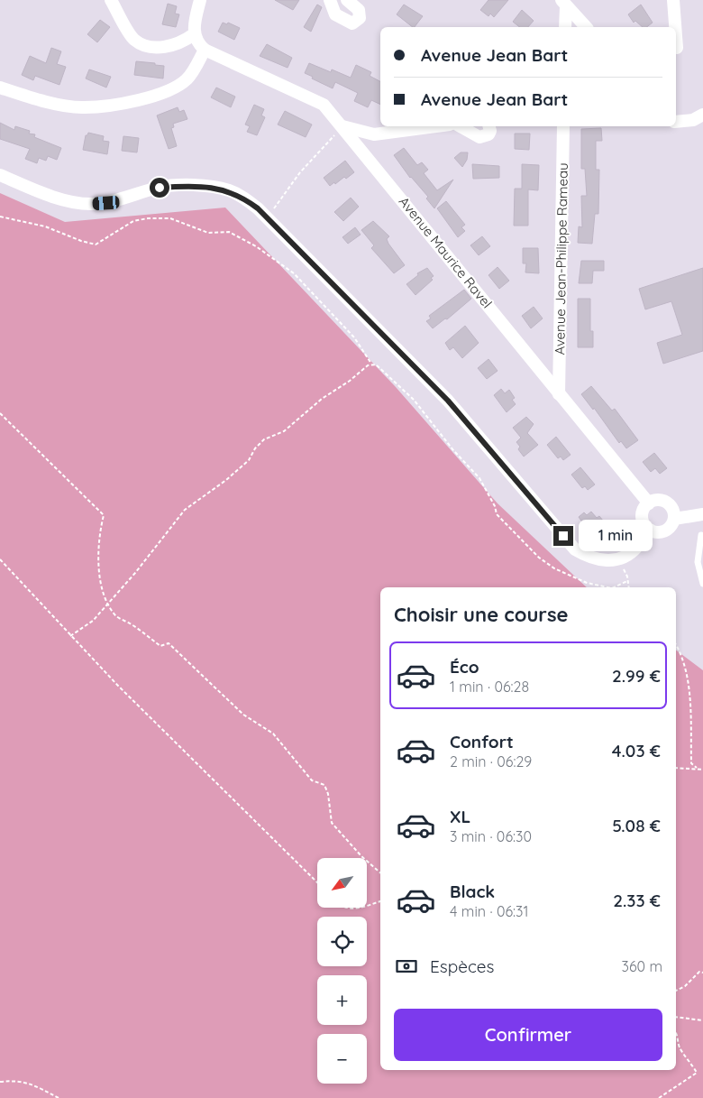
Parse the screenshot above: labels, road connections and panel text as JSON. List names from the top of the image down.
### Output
{
  "streets": {
    "street": ["Avenue Maurice Ravel", "Avenue Jean-Philippe Rameau"]
  },
  "crossings": [
    ["Avenue Maurice Ravel", "Avenue Jean-Philippe Rameau"]
  ],
  "north": "bottom left",
  "page": {
    "banner": ["Avenue Jean Bart", "Avenue Jean Bart"],
    "bubble": "1 min",
    "heading": "Choisir une course",
    "list": [
      {
        "name": "Éco",
        "note": "1 min · 06:28",
        "value": "2.99 €"
      },
      {
        "name": "Confort",
        "note": "2 min · 06:29",
        "value": "4.03 €"
      },
      {
        "name": "XL",
        "note": "3 min · 06:30",
        "value": "5.08 €"
      },
      {
        "name": "Black",
        "note": "4 min · 06:31",
        "value": "2.33 €"
      }
    ],
    "map_buttons": ["+", "−"],
    "pay": ["Espèces", "360 m"],
    "buttons": "Confirmer"
  }
}
